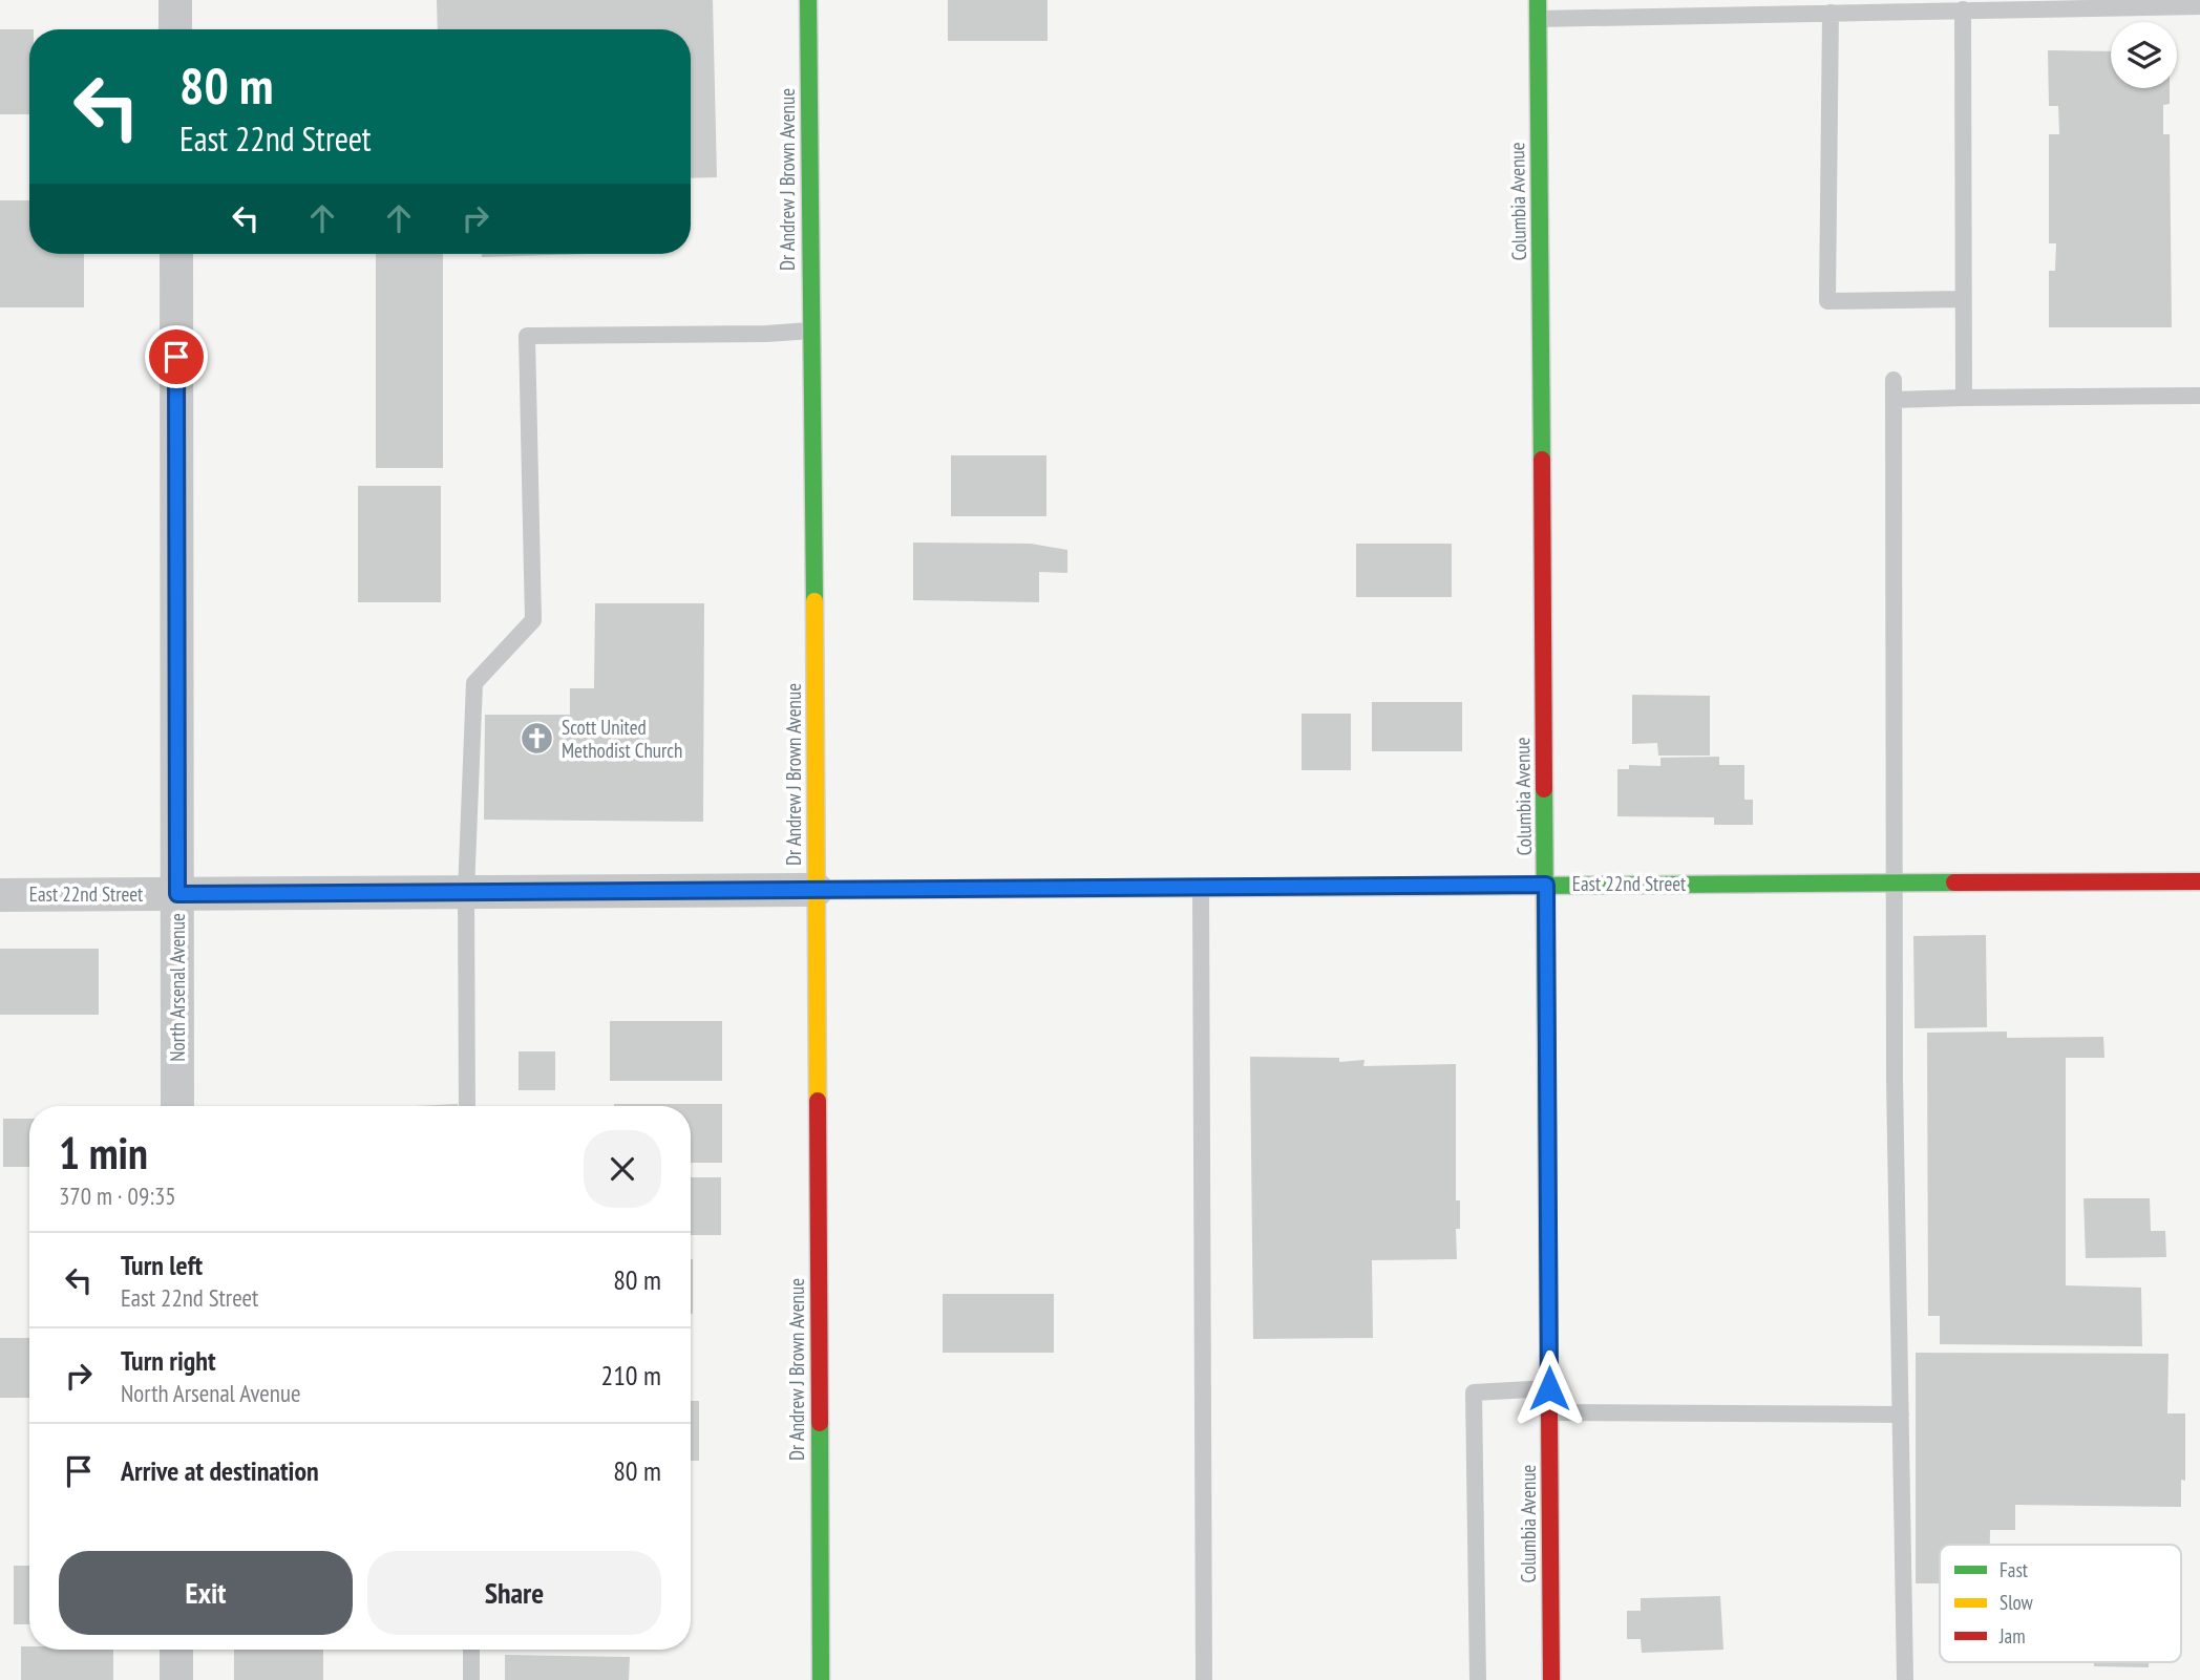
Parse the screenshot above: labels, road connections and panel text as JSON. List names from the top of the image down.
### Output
{
  "streets": {
    "main road": ["Dr Andrew J Brown Avenue", "Columbia Avenue", "East 22nd Street"],
    "street": ["North Arsenal Avenue"]
  },
  "crossings": [
    ["Dr Andrew J Brown Avenue", "East 22nd Street"],
    ["Columbia Avenue", "East 22nd Street"],
    ["East 22nd Street", "North Arsenal Avenue"]
  ],
  "places": {
    "church": ["Scott United Methodist Church"]
  },
  "legend": ["Fast", "Slow", "Jam"],
  "page": {
    "turn": ["80 m", "East 22nd Street"],
    "heading": ["1 min", "370 m · 09:35"],
    "list": [
      {
        "name": "Turn left",
        "note": "East 22nd Street",
        "value": "80 m"
      },
      {
        "name": "Turn right",
        "note": "North Arsenal Avenue",
        "value": "210 m"
      },
      {
        "name": "Arrive at destination",
        "value": "80 m"
      }
    ],
    "buttons": ["Exit", "Share"]
  }
}
